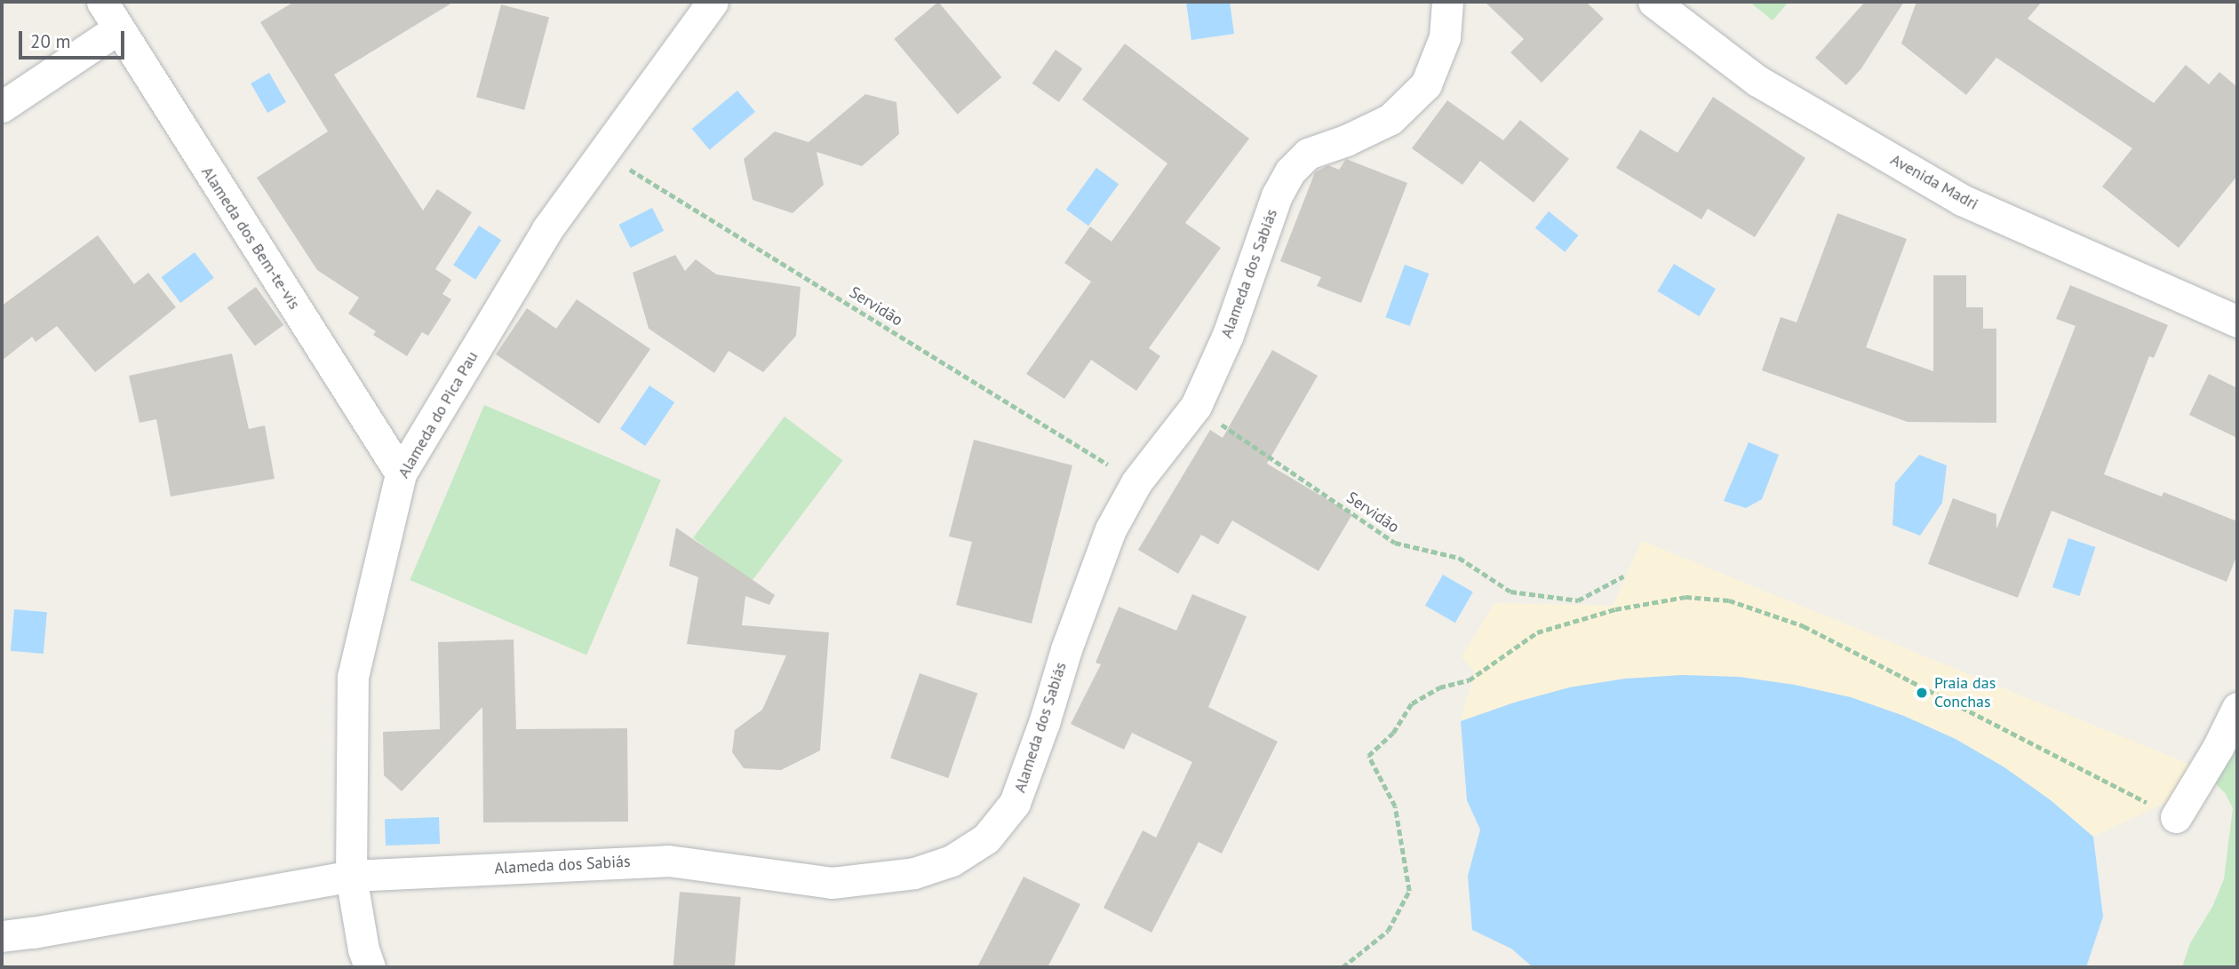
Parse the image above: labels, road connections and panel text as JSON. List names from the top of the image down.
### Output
{
  "streets": {
    "street": [
      "Avenida Madri",
      "Alameda dos Bem-te-vis",
      "Alameda dos Sabiás",
      "Alameda do Pica Pau"
    ],
    "path": ["Servidão"]
  },
  "crossings": [
    ["Alameda dos Bem-te-vis", "Alameda do Pica Pau"],
    ["Alameda dos Sabiás", "Servidão"],
    ["Alameda dos Sabiás", "Alameda do Pica Pau"],
    ["Servidão", "Alameda do Pica Pau"]
  ],
  "places": ["Praia das Conchas"],
  "scale_bar": "20 m"
}
